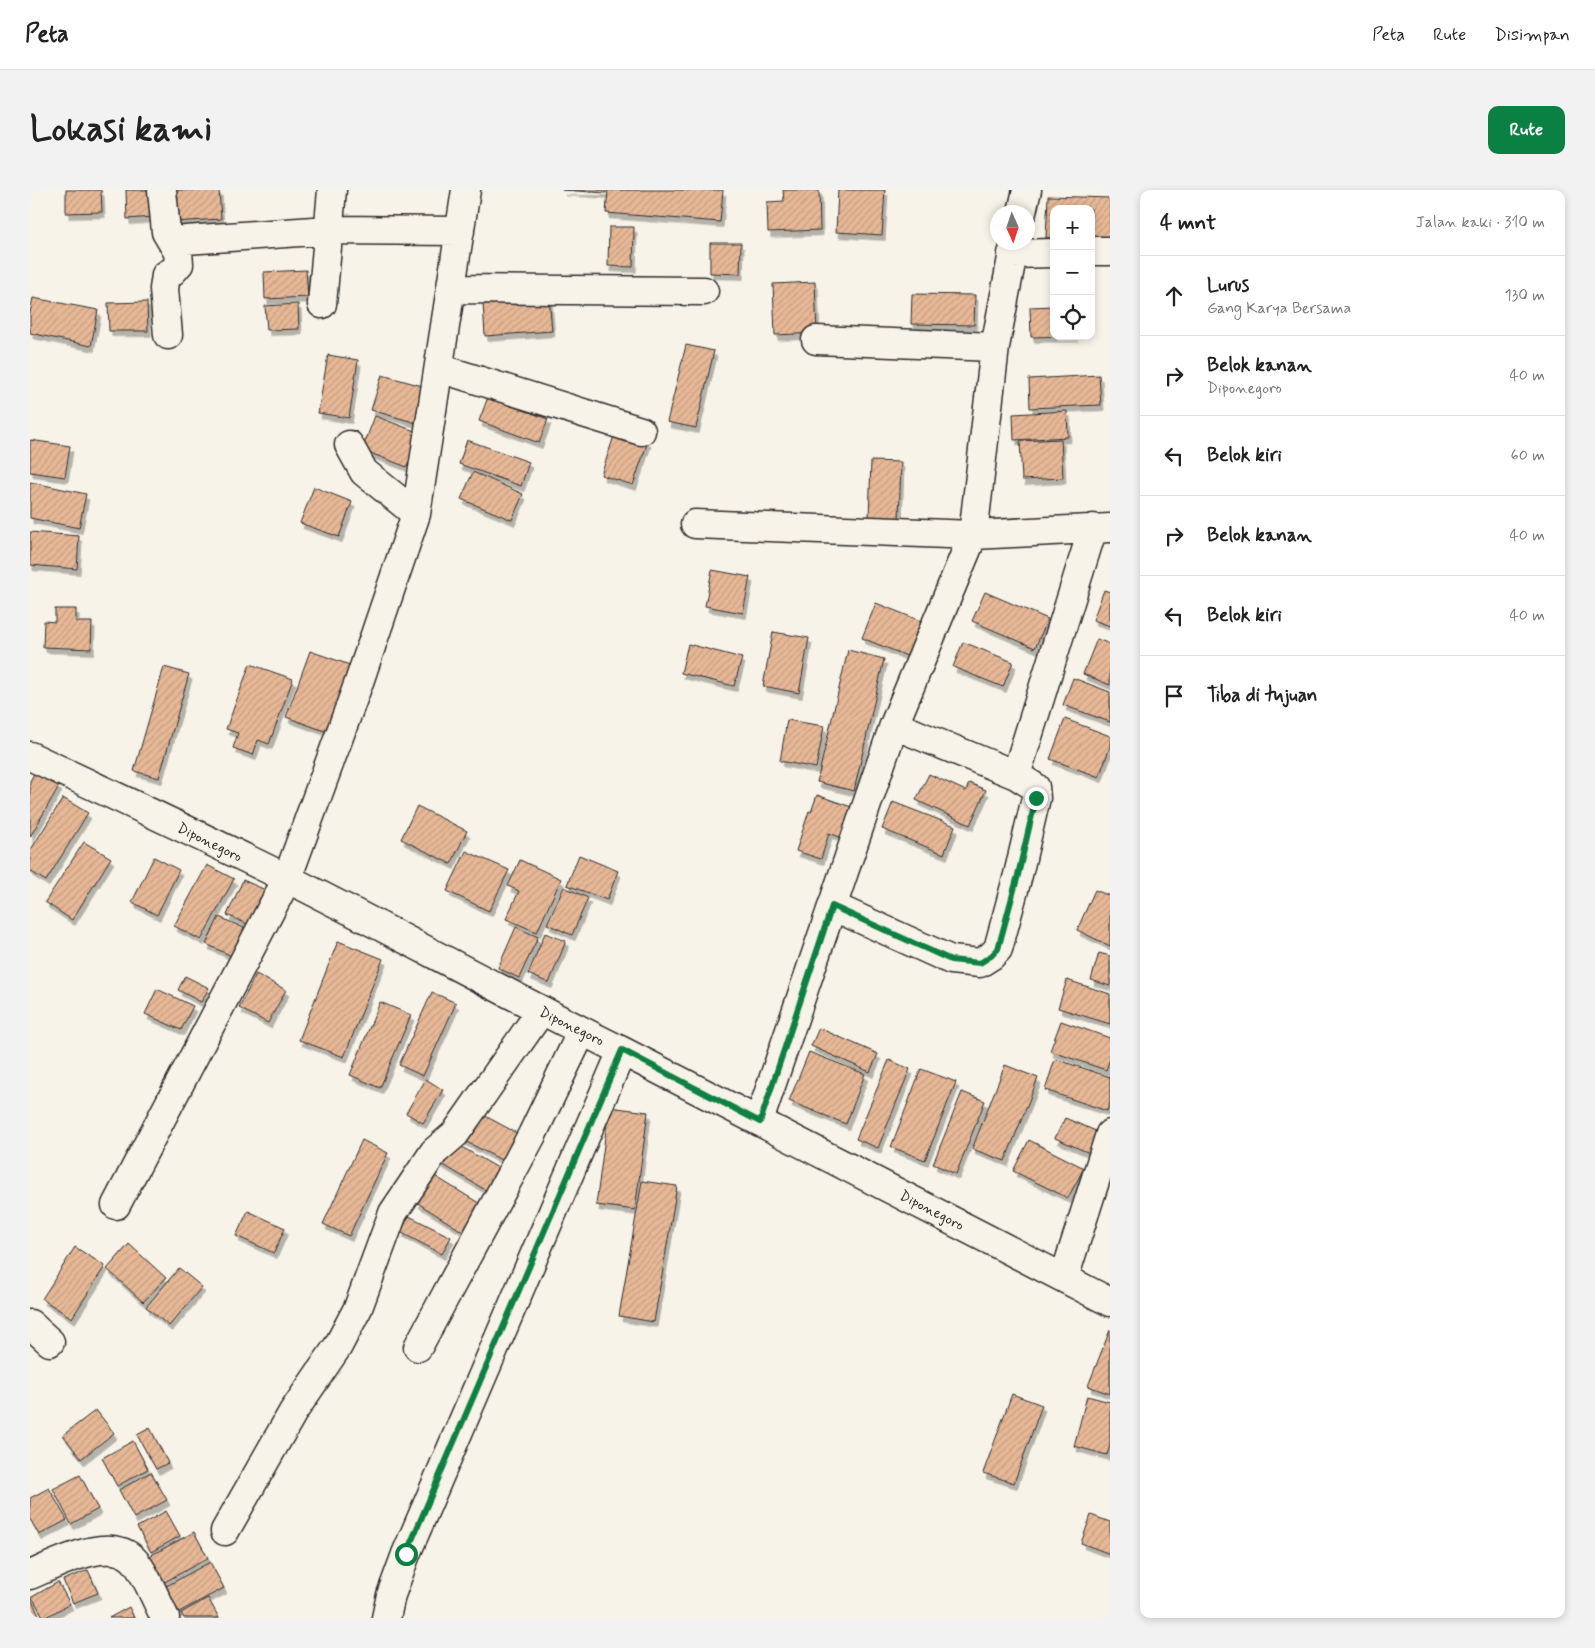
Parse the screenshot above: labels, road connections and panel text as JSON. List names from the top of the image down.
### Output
{
  "streets": {
    "street": ["Diponegoro"]
  },
  "north": "bottom",
  "page": {
    "header": "Peta",
    "nav": ["Peta", "Rute", "Disimpan"],
    "buttons": "Rute",
    "title": "Lokasi kami",
    "heading": ["4 mnt", "Jalan kaki · 310 m"],
    "map_buttons": ["+", "−"],
    "list": [
      ["Lurus", "Gang Karya Bersama", "130 m"],
      ["Belok kanan", "Diponegoro", "40 m"],
      ["Belok kiri", "60 m"],
      ["Belok kanan", "40 m"],
      ["Belok kiri", "40 m"],
      "Tiba di tujuan"
    ]
  }
}
